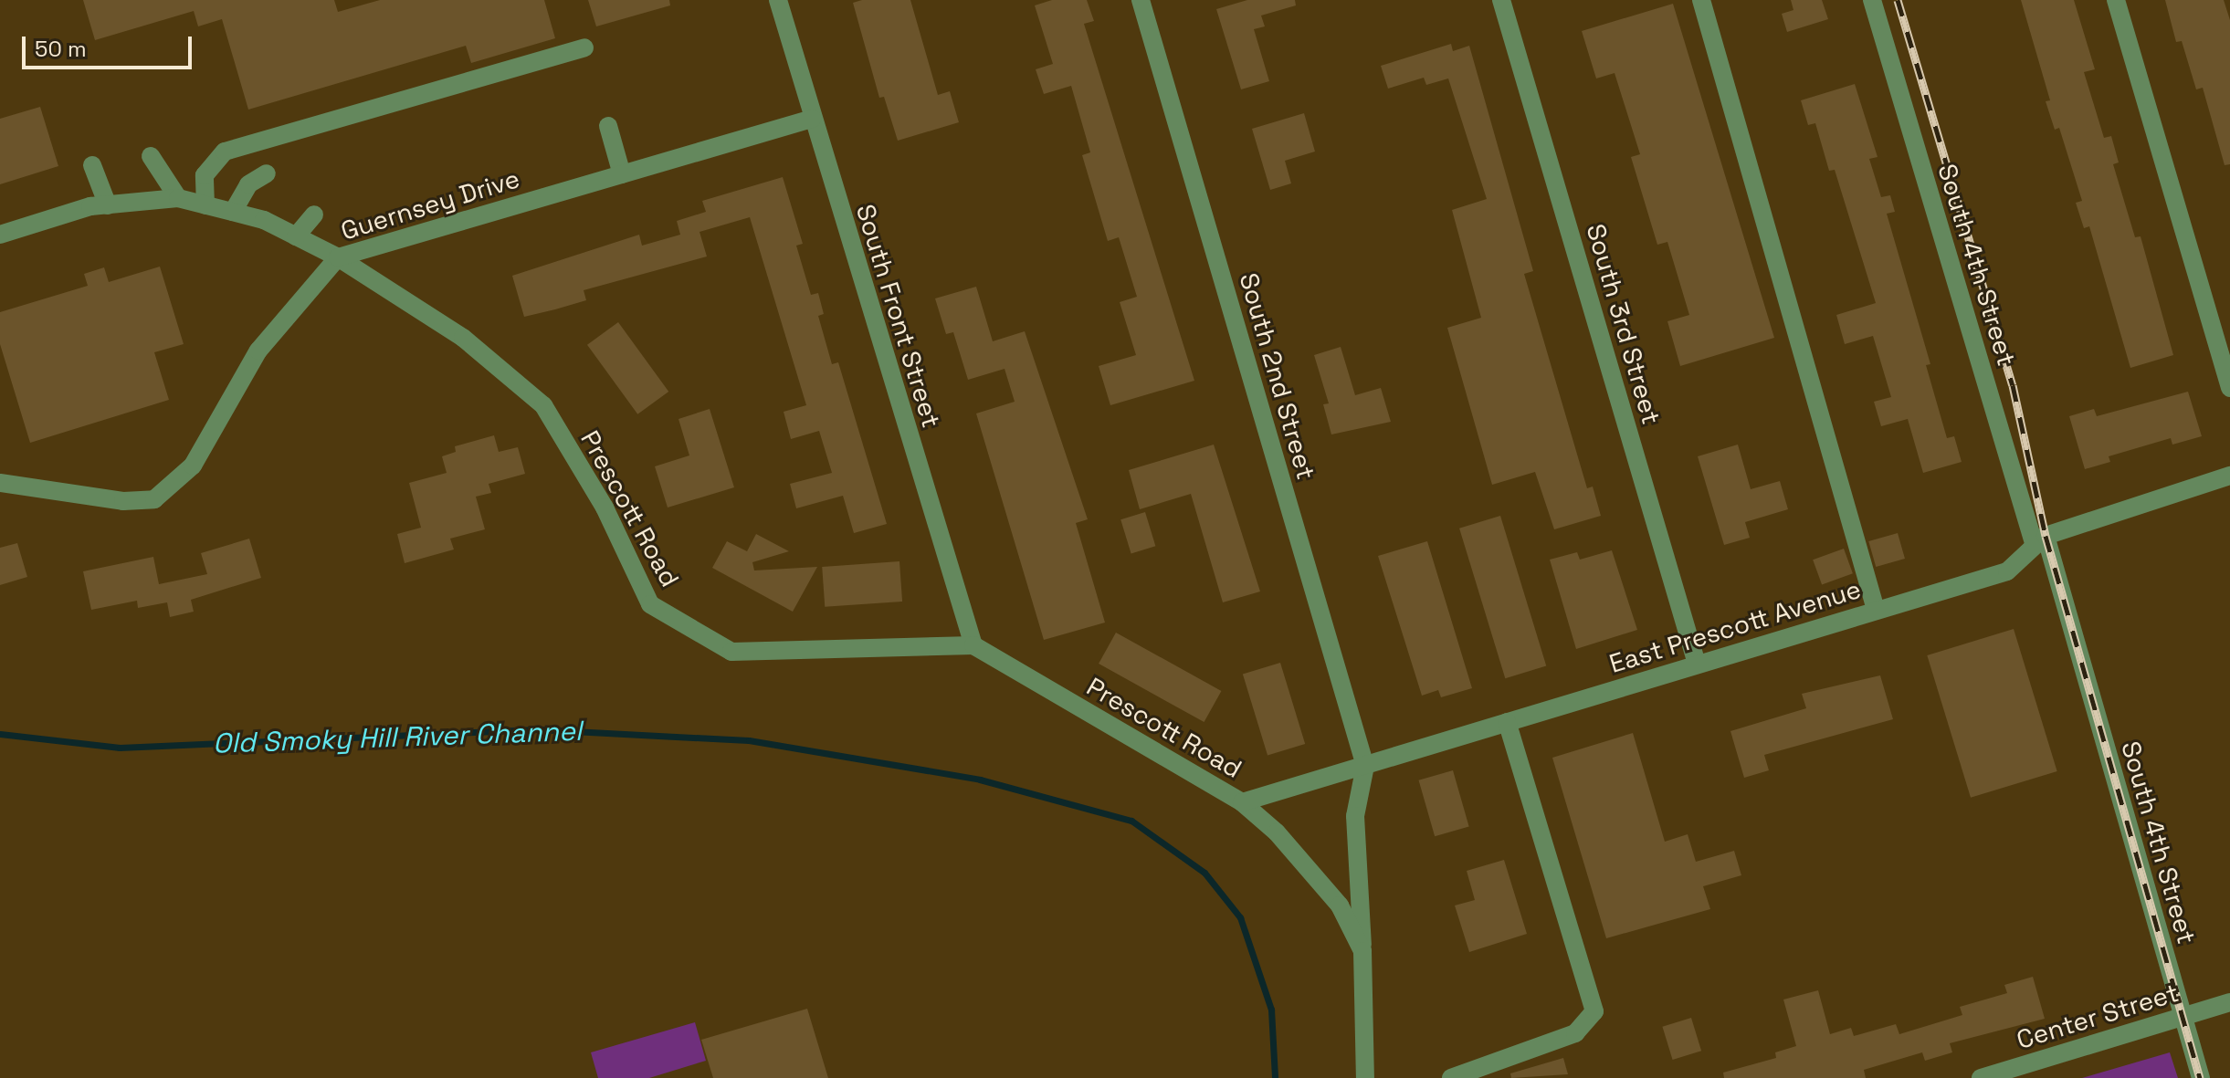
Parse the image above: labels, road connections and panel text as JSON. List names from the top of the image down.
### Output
{
  "streets": {
    "street": [
      "Guernsey Drive",
      "South 4th Street",
      "South Front Street",
      "South 3rd Street",
      "South 2nd Street",
      "Prescott Road",
      "East Prescott Avenue",
      "Center Street"
    ]
  },
  "crossings": [
    ["Guernsey Drive", "South Front Street"],
    ["Guernsey Drive", "Prescott Road"],
    ["South 4th Street", "East Prescott Avenue"],
    ["South 4th Street", "Center Street"],
    ["South Front Street", "Prescott Road"],
    ["South 3rd Street", "East Prescott Avenue"],
    ["South 2nd Street", "East Prescott Avenue"],
    ["Prescott Road", "East Prescott Avenue"]
  ],
  "water": ["Old Smoky Hill River Channel"],
  "scale_bar": "50 m"
}
